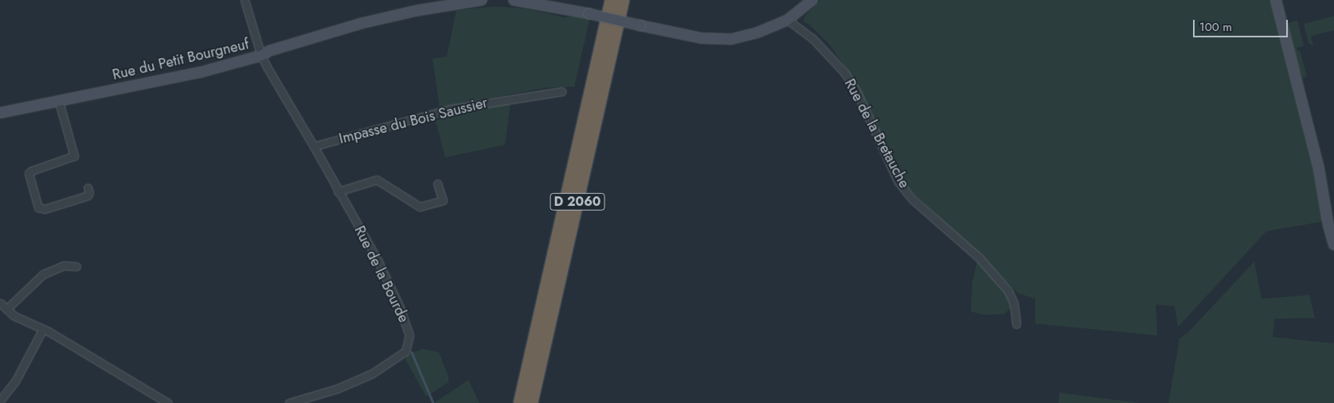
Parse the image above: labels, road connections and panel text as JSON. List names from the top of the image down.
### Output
{
  "streets": {
    "highway": ["D 2060"],
    "street": [
      "Rue du Petit Bourgneuf",
      "Impasse du Bois Saussier",
      "Rue de la Bretauche",
      "Rue de la Bourde"
    ]
  },
  "crossings": [
    ["Rue du Petit Bourgneuf", "Impasse du Bois Saussier"],
    ["Rue du Petit Bourgneuf", "Rue de la Bourde"]
  ],
  "scale_bar": "100 m"
}
